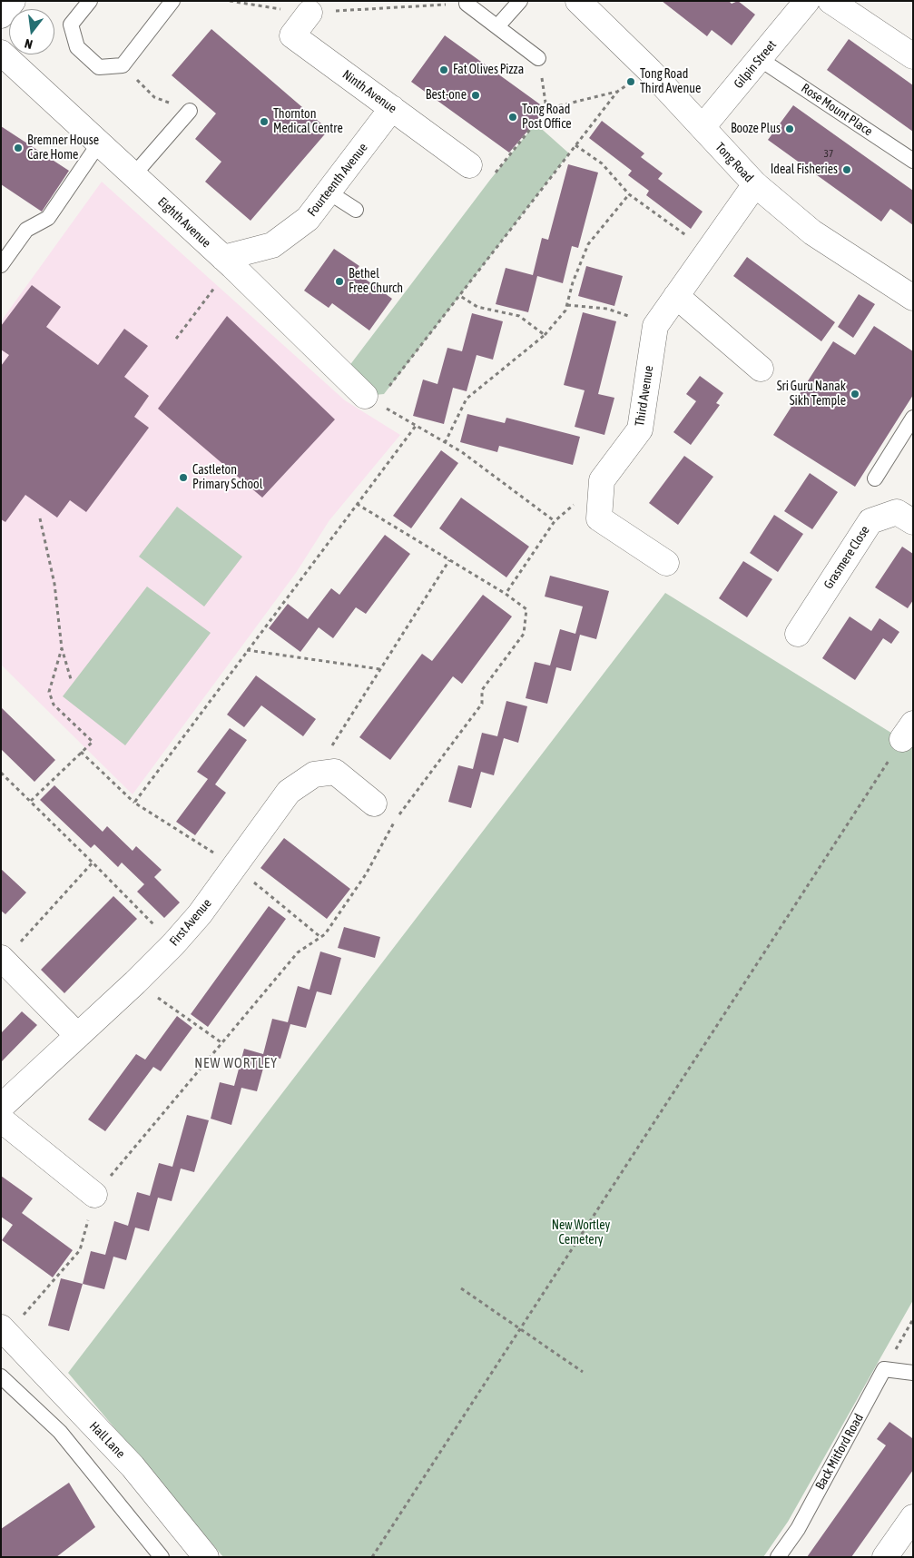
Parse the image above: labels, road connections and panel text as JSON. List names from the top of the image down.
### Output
{
  "streets": {
    "street": [
      "Gilpin Street",
      "Ninth Avenue",
      "Tong Road",
      "Fourteenth Avenue",
      "Eighth Avenue",
      "Third Avenue",
      "Grasmere Close",
      "First Avenue",
      "Hall Lane"
    ],
    "lane": ["Rose Mount Place", "Back Mitford Road"]
  },
  "crossings": [
    ["Gilpin Street", "Rose Mount Place"],
    ["Gilpin Street", "Tong Road"],
    ["Ninth Avenue", "Fourteenth Avenue"],
    ["Tong Road", "Third Avenue"],
    ["Fourteenth Avenue", "Eighth Avenue"]
  ],
  "districts": ["NEW WORTLEY"],
  "parks": ["New Wortley Cemetery"],
  "places": [
    "Fat Olives Pizza",
    "Tong Road Third Avenue",
    "Best-one",
    "Tong Road Post Office",
    "Thornton Medical Centre",
    "Booze Plus",
    "Bremner House Care Home",
    "Ideal Fisheries",
    "Bethel Free Church",
    "Sri Guru Nanak Sikh Temple",
    "Castleton Primary School"
  ],
  "house_numbers": ["37"],
  "north": "bottom"
}
